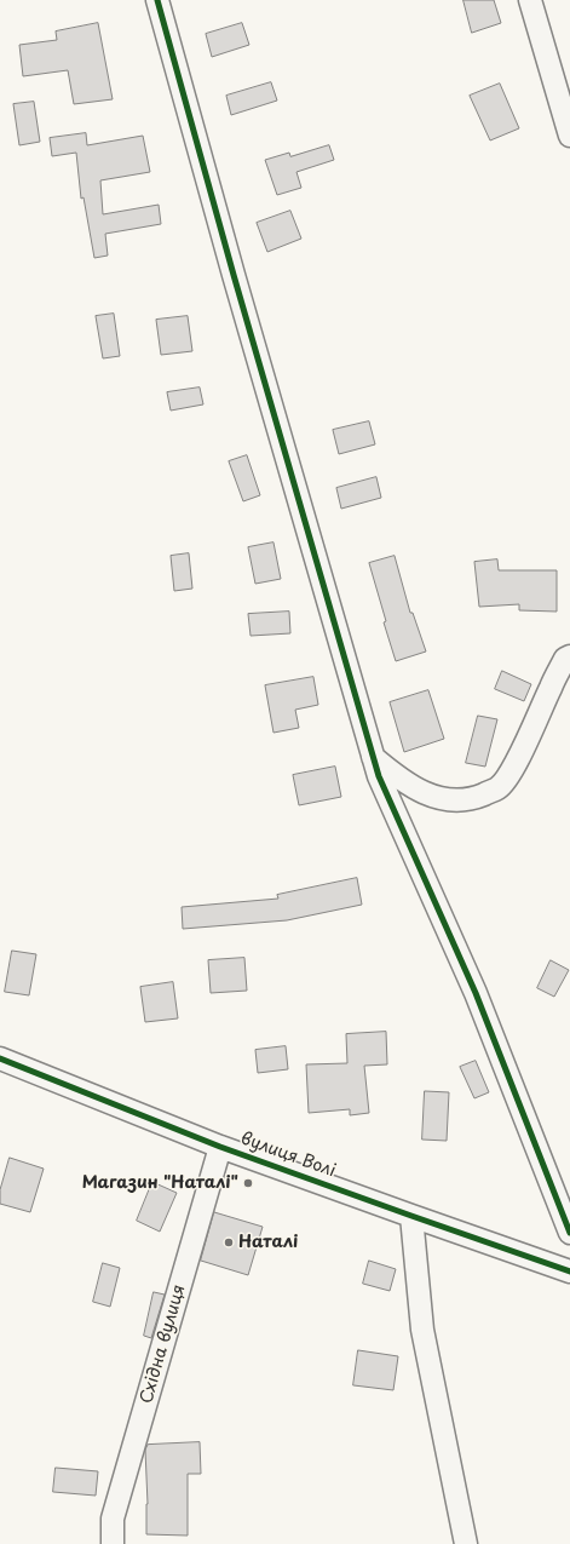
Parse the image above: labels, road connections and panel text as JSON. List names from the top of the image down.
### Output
{
  "streets": {
    "street": ["вулиця Волі", "Східна вулиця"]
  },
  "crossings": [
    ["вулиця Волі", "Східна вулиця"]
  ],
  "places": ["Магазин \"Наталі\"", "Наталі"]
}
